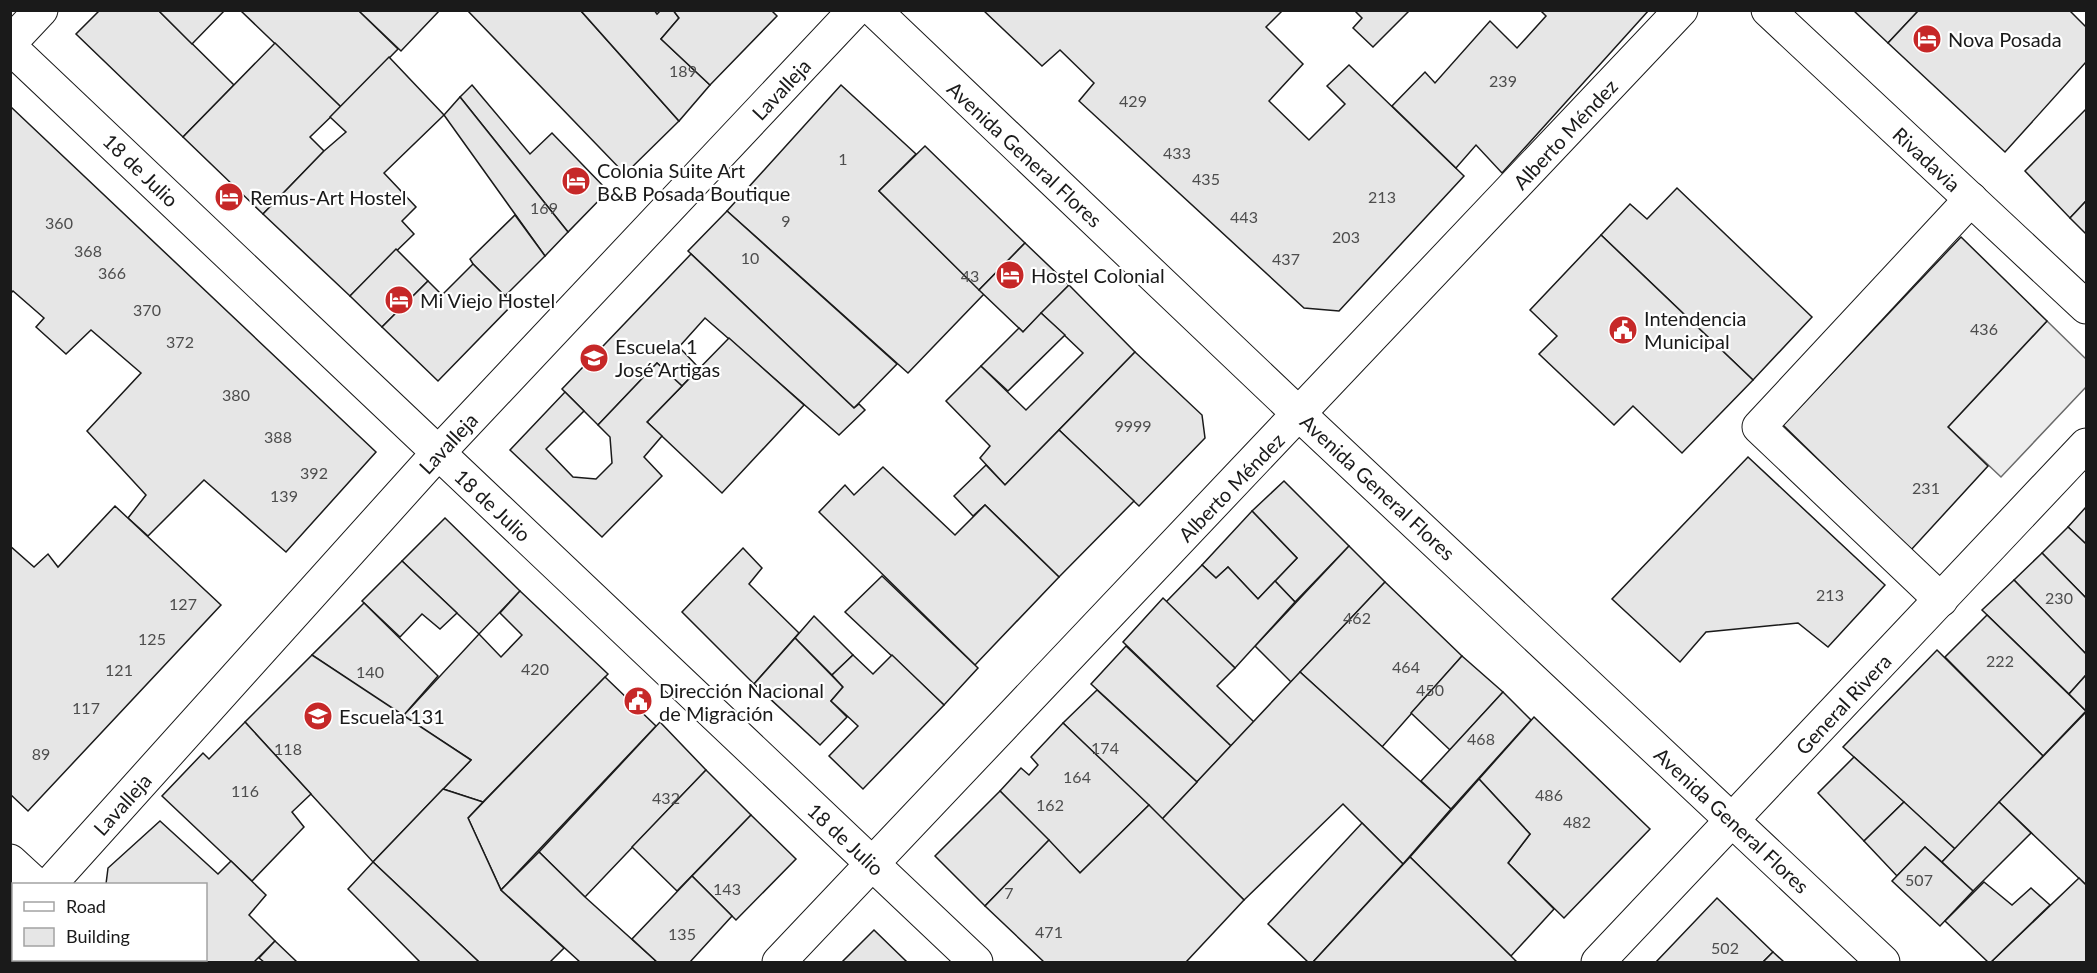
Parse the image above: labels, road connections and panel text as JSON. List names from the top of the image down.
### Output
{
  "streets": {
    "street": [
      "Lavalleja",
      "Alberto Méndez",
      "Avenida General Flores",
      "Rivadavia",
      "18 de Julio",
      "General Rivera"
    ]
  },
  "crossings": [
    ["Lavalleja", "18 de Julio"],
    ["Alberto Méndez", "Avenida General Flores"],
    ["Alberto Méndez", "18 de Julio"],
    ["Avenida General Flores", "General Rivera"]
  ],
  "places": {
    "hotel": [
      "Nova Posada",
      "Colonia Suite Art B&B Posada Boutique",
      "Remus-Art Hostel",
      "Hostel Colonial",
      "Mi Viejo Hostel"
    ],
    "public building": ["Intendencia Municipal", "Dirección Nacional de Migración"],
    "school or university": ["Escuela 1 José Artigas", "Escuela 131"]
  },
  "house_numbers": [
    "189",
    "239",
    "429",
    "433",
    "1",
    "435",
    "213",
    "169",
    "443",
    "9",
    "360",
    "203",
    "368",
    "10",
    "437",
    "366",
    "43",
    "370",
    "436",
    "372",
    "380",
    "9999",
    "388",
    "392",
    "231",
    "139",
    "213",
    "230",
    "127",
    "462",
    "125",
    "222",
    "464",
    "420",
    "121",
    "140",
    "450",
    "117",
    "468",
    "174",
    "118",
    "89",
    "164",
    "116",
    "486",
    "432",
    "162",
    "482",
    "507",
    "143",
    "7",
    "471",
    "135",
    "502"
  ],
  "legend": ["Road", "Building"]
}
